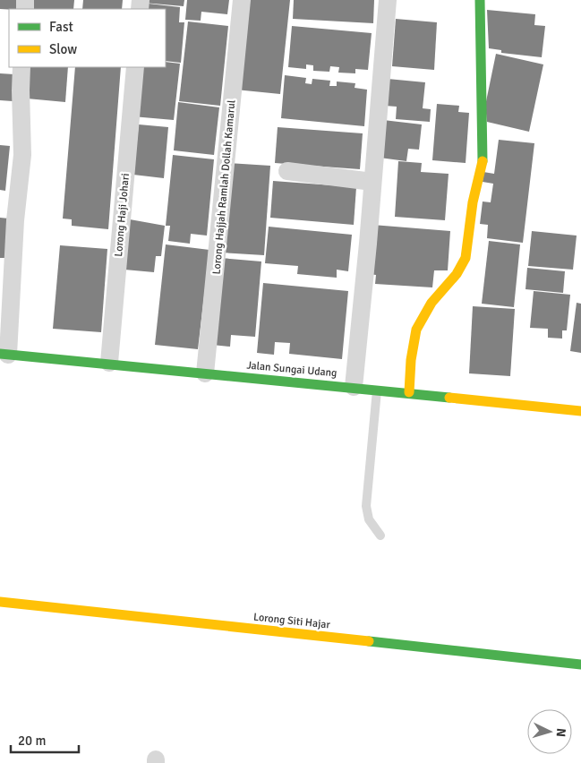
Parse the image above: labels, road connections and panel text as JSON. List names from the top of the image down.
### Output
{
  "streets": {
    "street": [
      "Lorong Hajjah Ramlah Dollah Kamarul",
      "Lorong Haji Johari",
      "Jalan Sungai Udang",
      "Lorong Siti Hajar"
    ]
  },
  "crossings": [
    ["Lorong Hajjah Ramlah Dollah Kamarul", "Jalan Sungai Udang"],
    ["Lorong Haji Johari", "Jalan Sungai Udang"]
  ],
  "legend": ["Fast", "Slow"],
  "scale_bar": "20 m",
  "north": "right"
}
